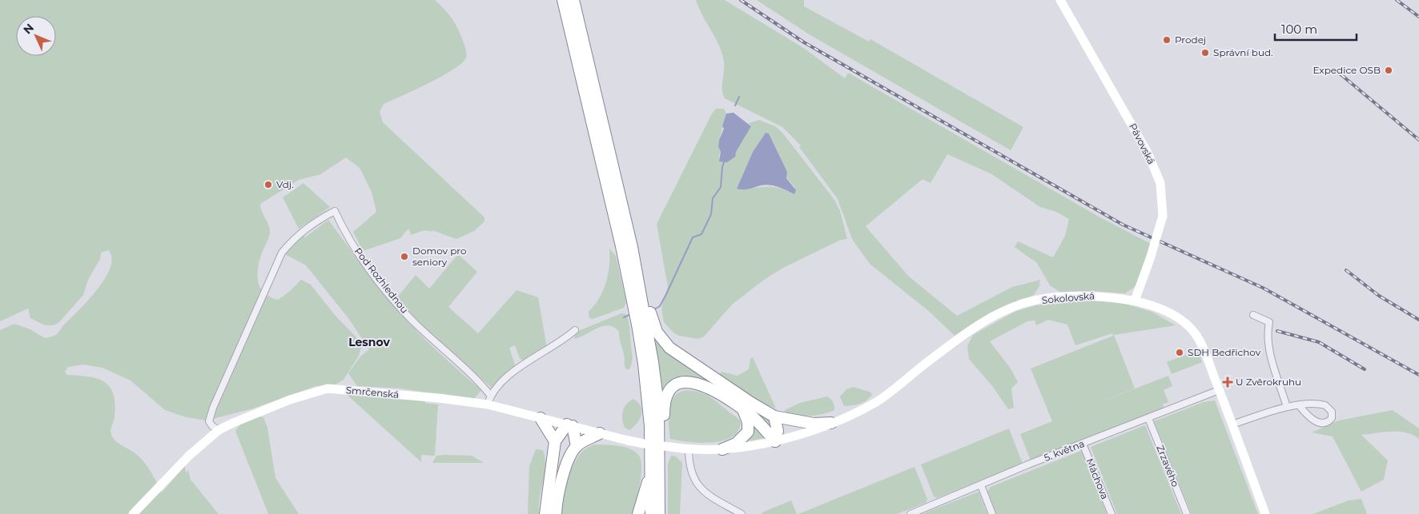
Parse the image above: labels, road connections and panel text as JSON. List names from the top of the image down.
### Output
{
  "streets": {
    "street": [
      "Pávovská",
      "Pod Rozhlednou",
      "Sokolovská",
      "Smrčenská",
      "5. května",
      "Zrzavého",
      "Máchova"
    ]
  },
  "crossings": [
    ["Pávovská", "Sokolovská"],
    ["Pod Rozhlednou", "Smrčenská"],
    ["Sokolovská", "Smrčenská"],
    ["Sokolovská", "5. května"],
    ["5. května", "Zrzavého"],
    ["5. května", "Máchova"]
  ],
  "districts": ["Lesnov"],
  "places": {
    "other": [
      "Prodej",
      "Správní bud.",
      "Expedice OSB",
      "Vdj.",
      "Domov pro seniory",
      "SDH Bedřichov"
    ],
    "health": ["U Zvěrokruhu"]
  },
  "scale_bar": "100 m",
  "north": "top left"
}
